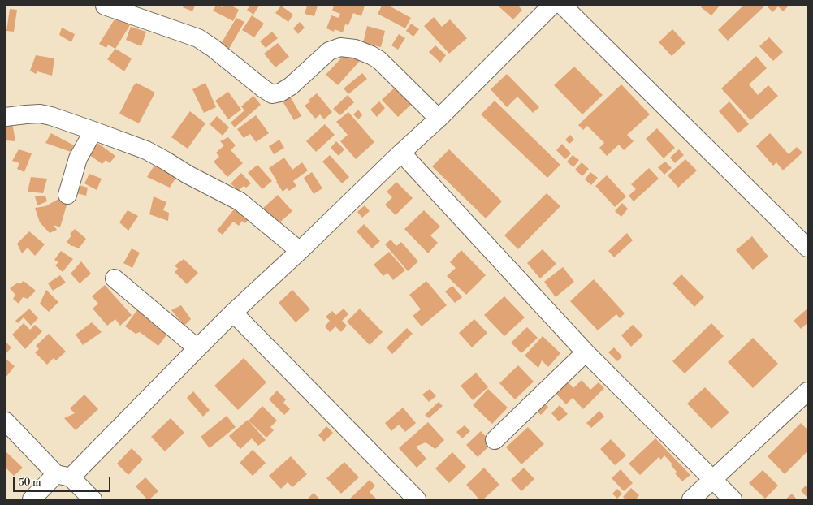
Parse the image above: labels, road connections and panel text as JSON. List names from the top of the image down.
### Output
{
  "scale_bar": "50 m"
}
